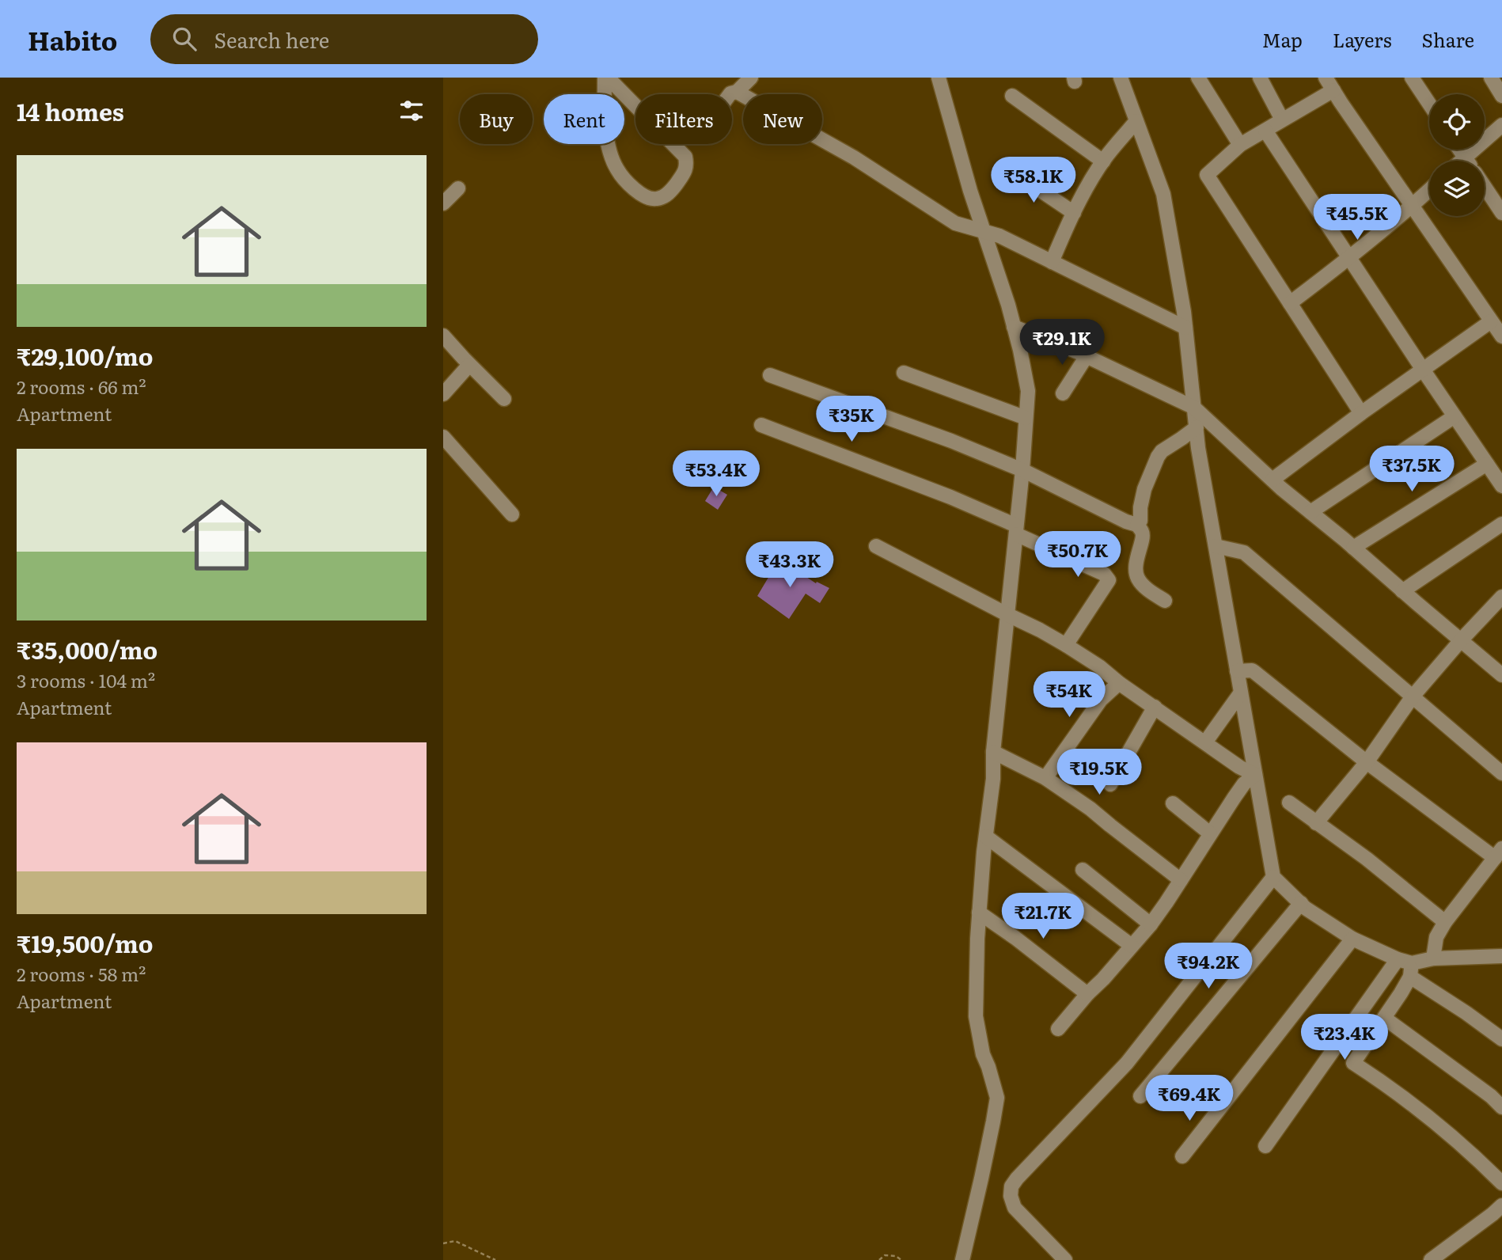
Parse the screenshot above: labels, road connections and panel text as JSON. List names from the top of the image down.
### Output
{
  "page": {
    "header": "Habito",
    "search": "Search here",
    "nav": ["Map", "Layers", "Share"],
    "heading": "14 homes",
    "chip": [
      "Buy",
      "Rent",
      "Filters",
      "New"
    ],
    "list": [
      {
        "name": "₹29,100/mo",
        "note": "2 rooms · 66 m² · Apartment"
      },
      {
        "name": "₹35,000/mo",
        "note": "3 rooms · 104 m² · Apartment"
      },
      {
        "name": "₹19,500/mo",
        "note": "2 rooms · 58 m² · Apartment"
      }
    ],
    "price": [
      "₹58.1K",
      "₹45.5K",
      "₹29.1K",
      "₹35K",
      "₹37.5K",
      "₹53.4K",
      "₹50.7K",
      "₹43.3K",
      "₹54K",
      "₹19.5K",
      "₹21.7K",
      "₹94.2K",
      "₹23.4K",
      "₹69.4K"
    ]
  }
}
